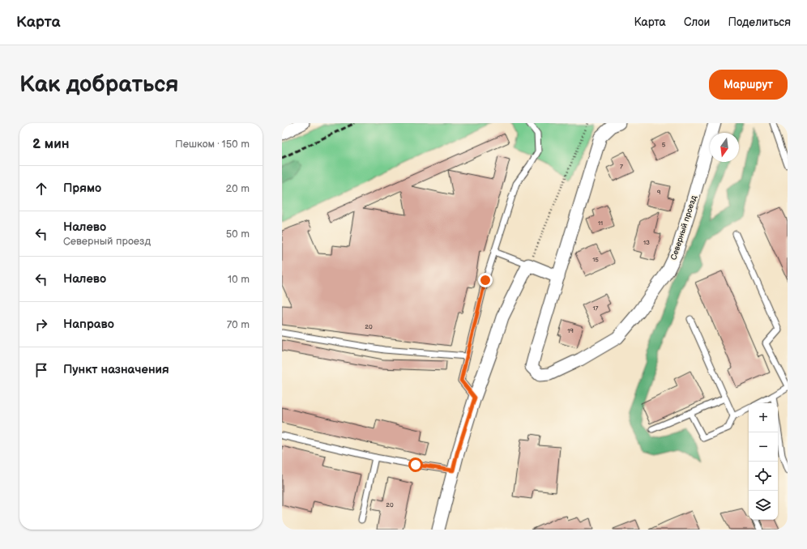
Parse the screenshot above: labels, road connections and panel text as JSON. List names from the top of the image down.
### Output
{
  "streets": {
    "street": ["Северный проезд"]
  },
  "house_numbers": [
    "5",
    "7",
    "9",
    "11",
    "13",
    "15",
    "17",
    "20",
    "19",
    "20"
  ],
  "north": "bottom",
  "page": {
    "header": "Карта",
    "nav": ["Карта", "Слои", "Поделиться"],
    "buttons": "Маршрут",
    "title": "Как добраться",
    "heading": ["2 мин", "Пешком · 150 m"],
    "list": [
      ["Прямо", "20 m"],
      ["Налево", "Северный проезд", "50 m"],
      ["Налево", "10 m"],
      ["Направо", "70 m"],
      "Пункт назначения"
    ],
    "map_buttons": ["+", "−"]
  }
}
